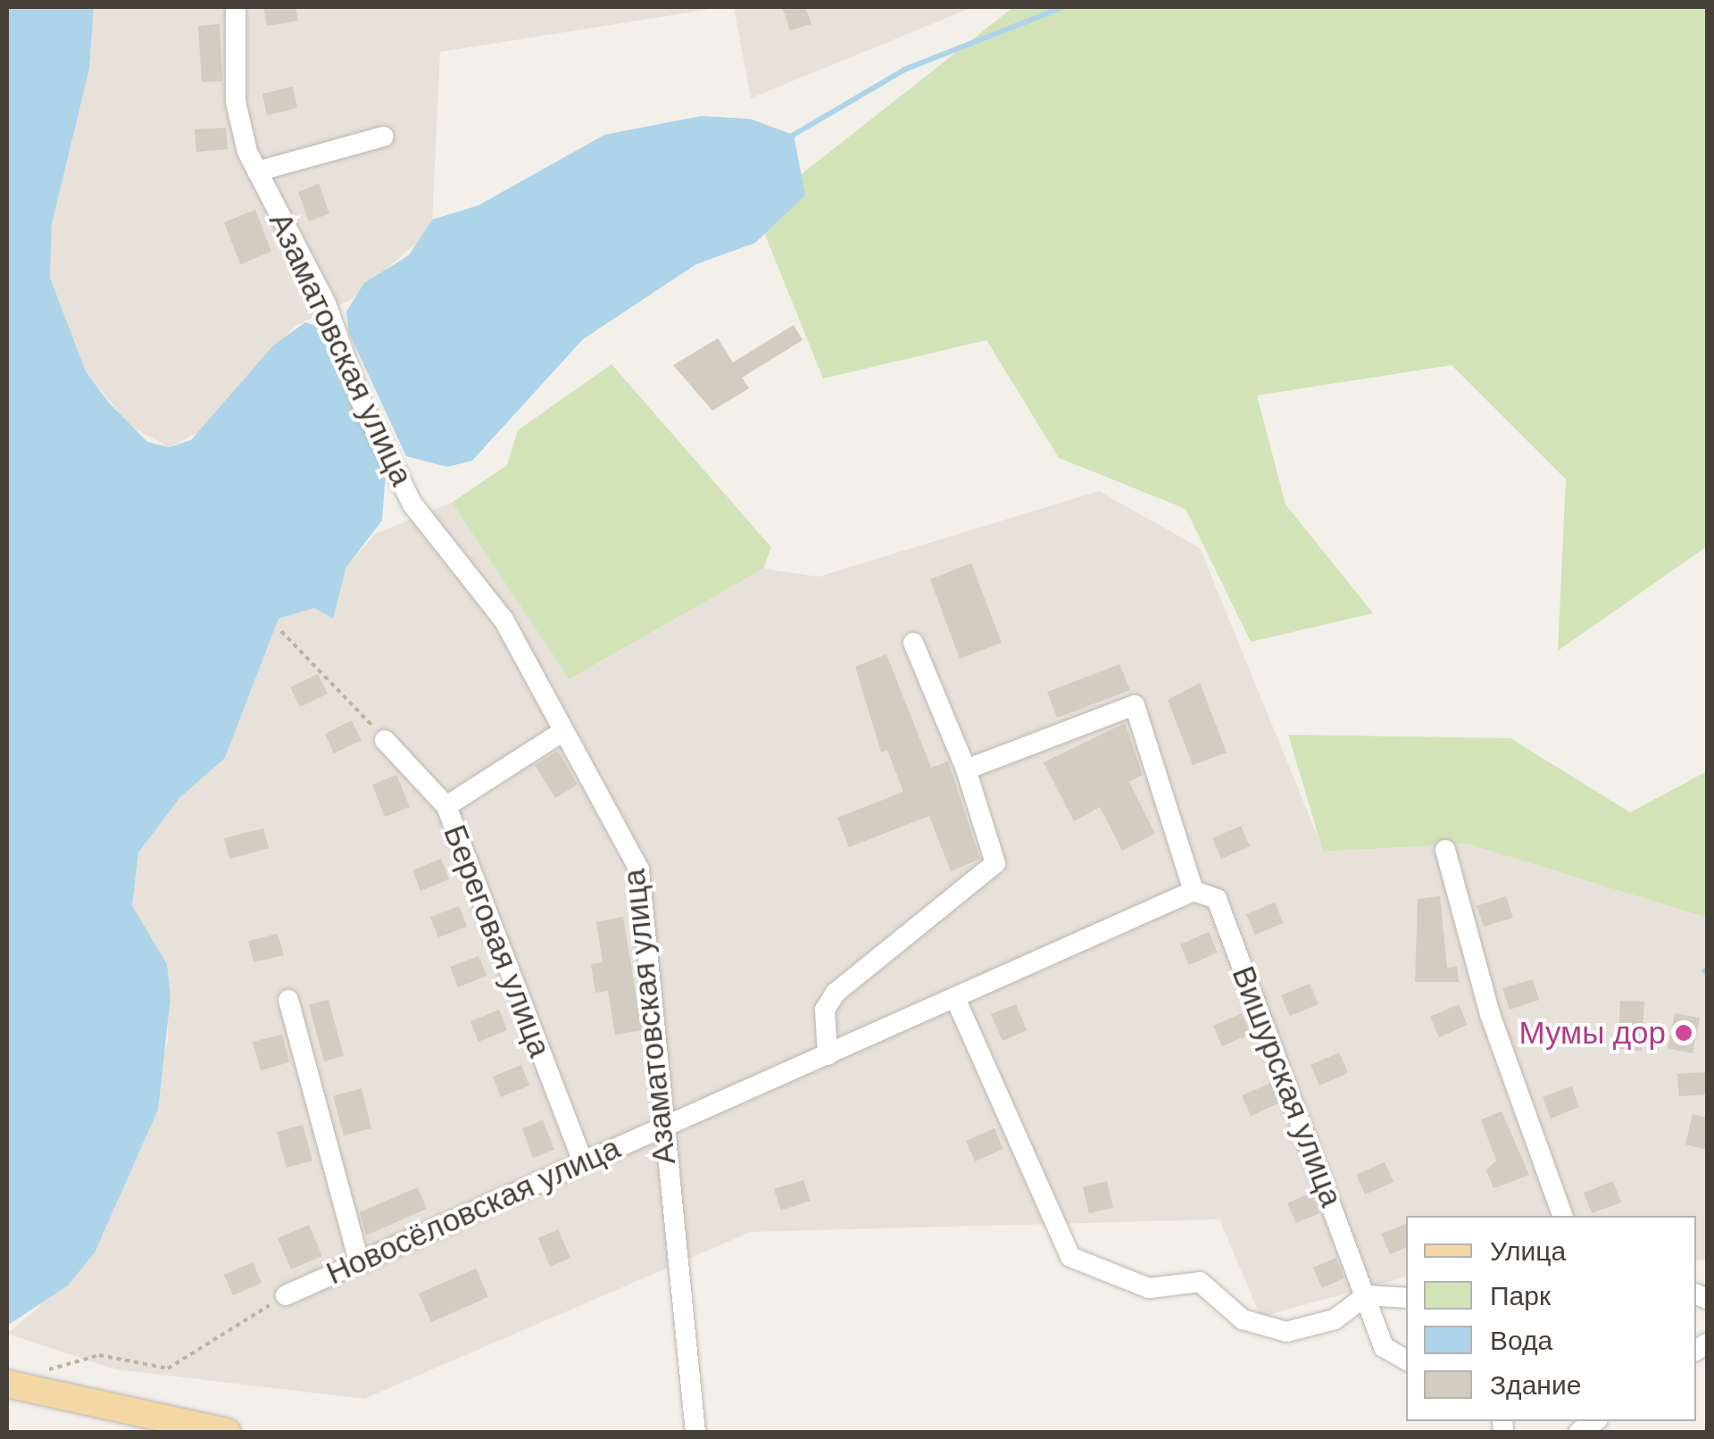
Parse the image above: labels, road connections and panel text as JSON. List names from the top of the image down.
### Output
{
  "streets": {
    "street": [
      "Азаматовская улица",
      "Береговая улица",
      "Вишурская улица",
      "Новосёловская улица"
    ]
  },
  "crossings": [
    ["Азаматовская улица", "Новосёловская улица"],
    ["Береговая улица", "Новосёловская улица"],
    ["Вишурская улица", "Новосёловская улица"]
  ],
  "places": ["Мумы дор"],
  "legend": [
    "Улица",
    "Парк",
    "Вода",
    "Здание"
  ]
}
